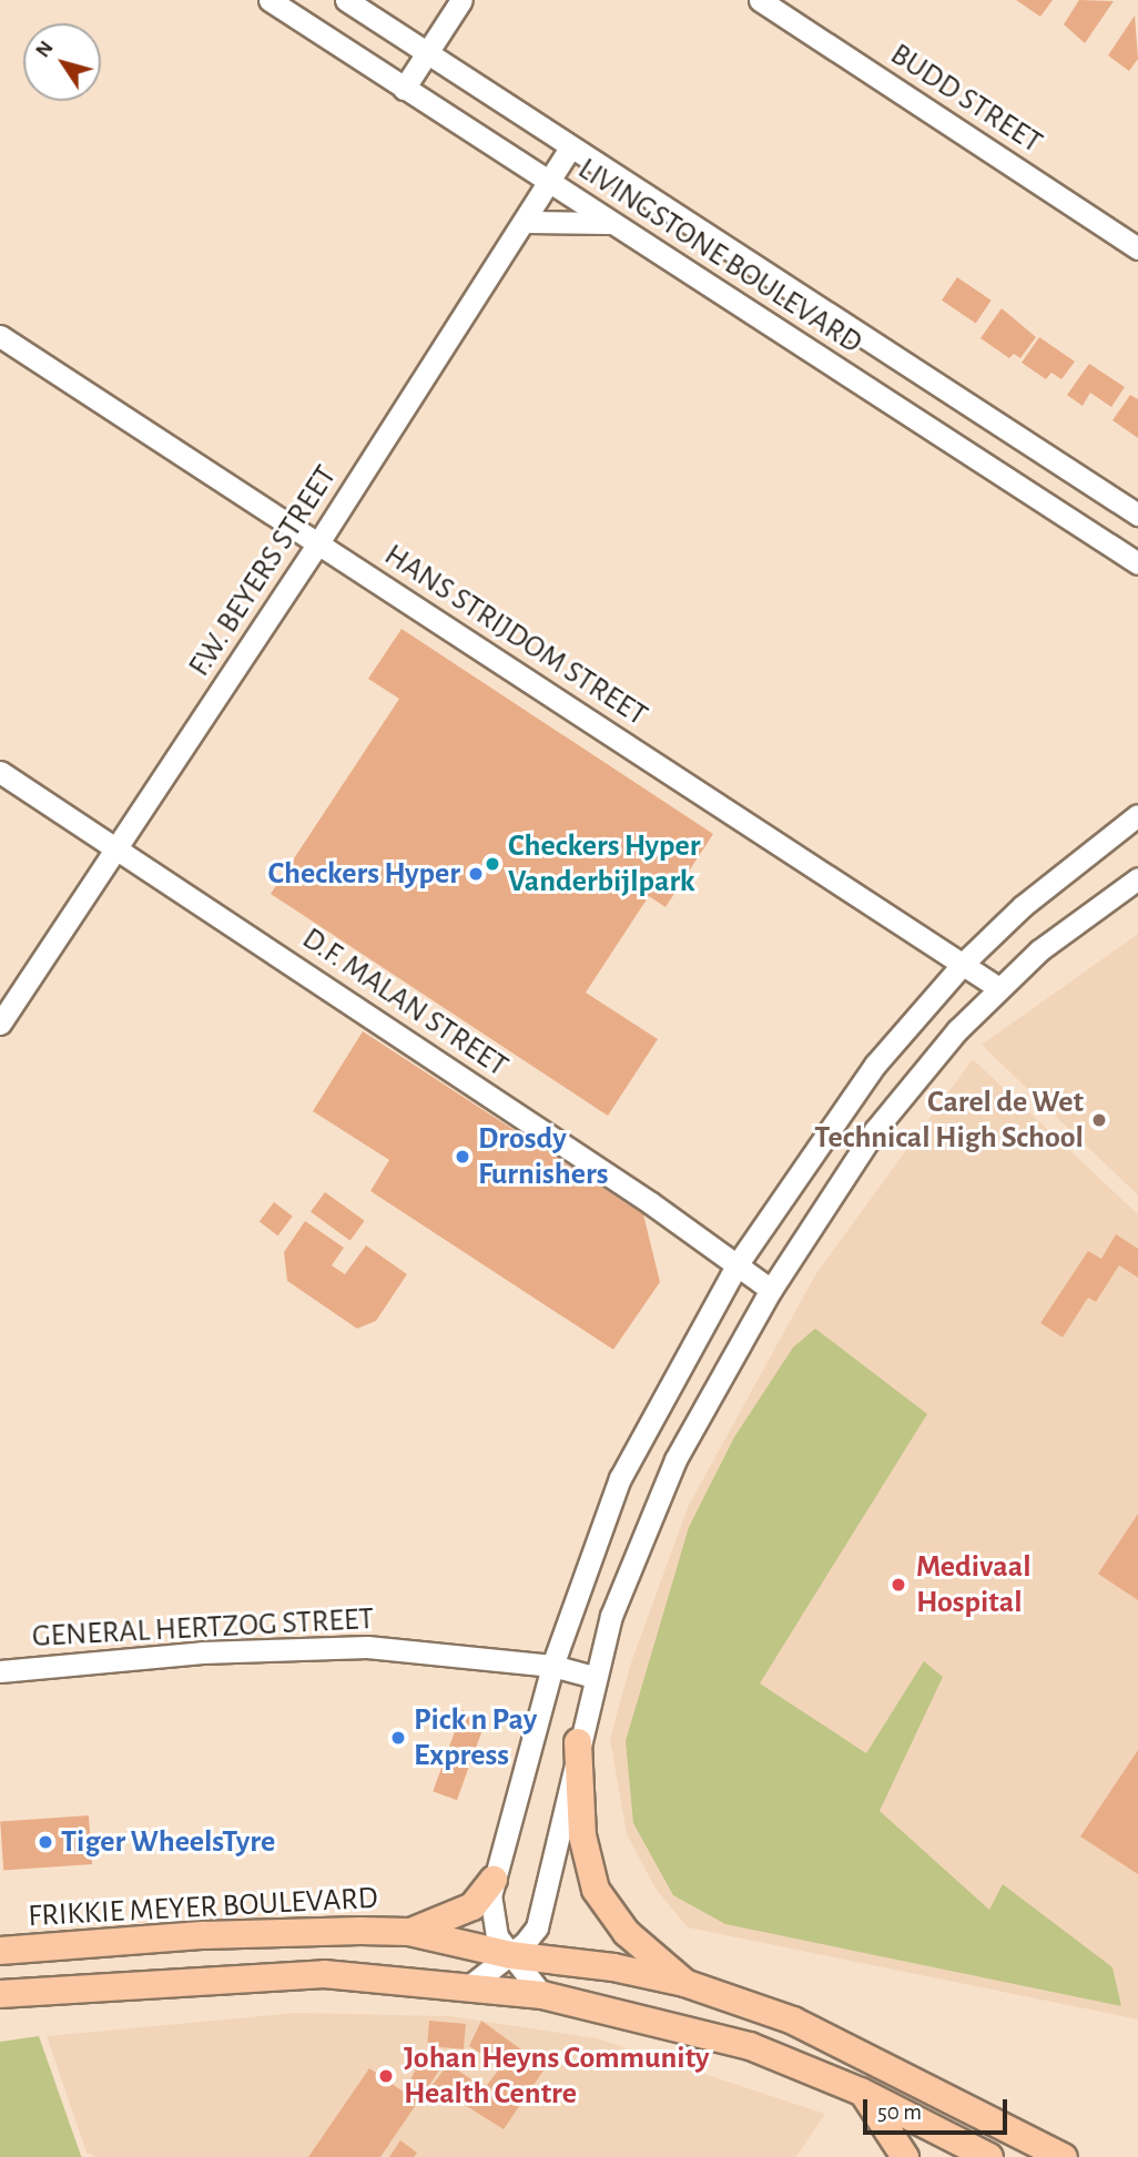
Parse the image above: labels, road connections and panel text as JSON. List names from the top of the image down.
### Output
{
  "streets": {
    "main road": ["FRIKKIE MEYER BOULEVARD"],
    "street": [
      "BUDD STREET",
      "LIVINGSTONE BOULEVARD",
      "F.W. BEYERS STREET",
      "HANS STRIJDOM STREET",
      "D.F. MALAN STREET",
      "GENERAL HERTZOG STREET"
    ]
  },
  "crossings": [
    ["LIVINGSTONE BOULEVARD", "F.W. BEYERS STREET"],
    ["F.W. BEYERS STREET", "HANS STRIJDOM STREET"],
    ["F.W. BEYERS STREET", "D.F. MALAN STREET"]
  ],
  "places": [
    "Checkers Hyper Vanderbijlpark",
    "Checkers Hyper",
    "Carel de Wet Technical High School",
    "Drosdy Furnishers",
    "Medivaal Hospital",
    "Pick n Pay Express",
    "Tiger WheelsTyre",
    "Johan Heyns Community Health Centre"
  ],
  "scale_bar": "50 m",
  "north": "top left"
}
